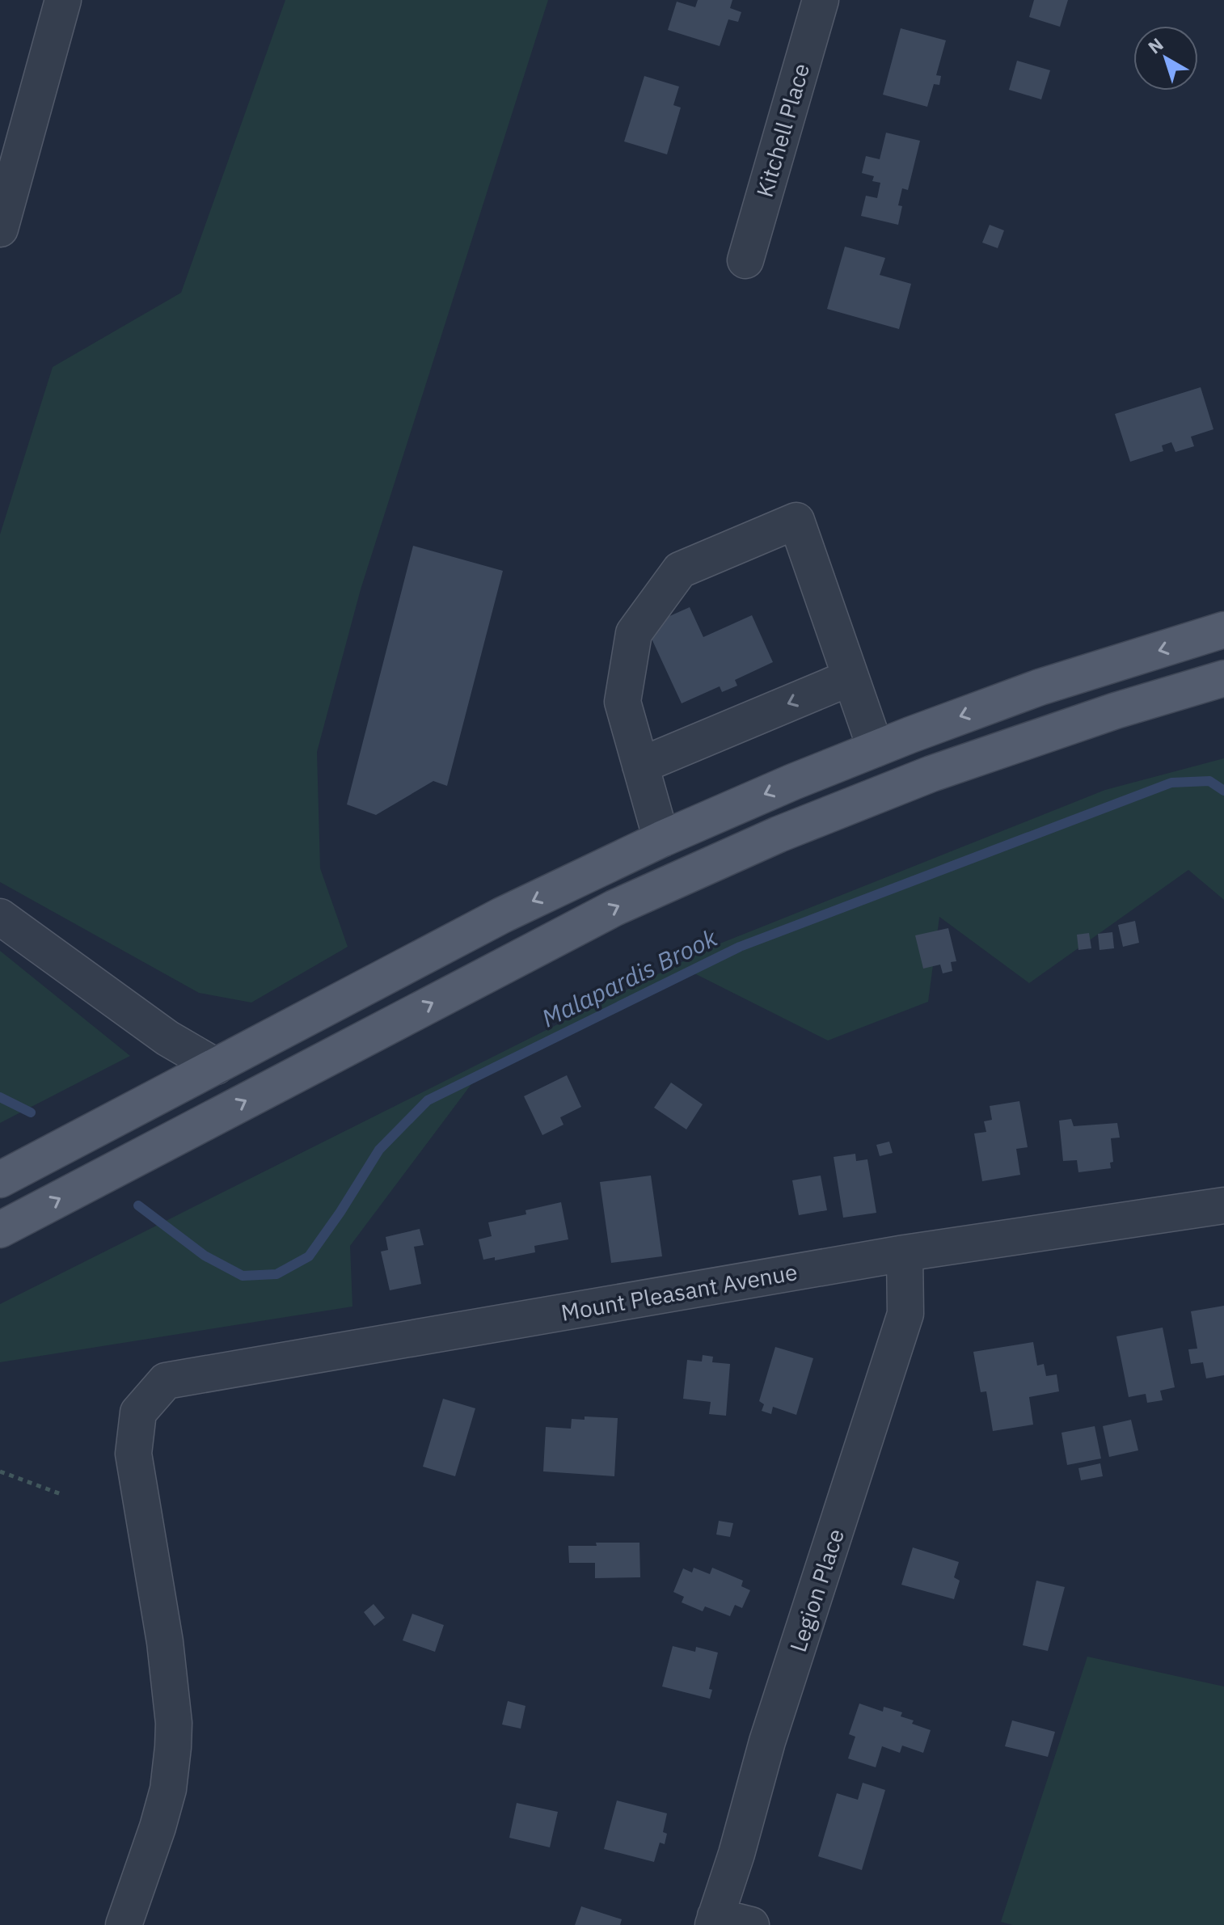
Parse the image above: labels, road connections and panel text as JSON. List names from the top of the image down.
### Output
{
  "streets": {
    "street": ["Kitchell Place", "Mount Pleasant Avenue", "Legion Place"]
  },
  "crossings": [
    ["Mount Pleasant Avenue", "Legion Place"]
  ],
  "water": ["Malapardis Brook"],
  "north": "top left"
}
